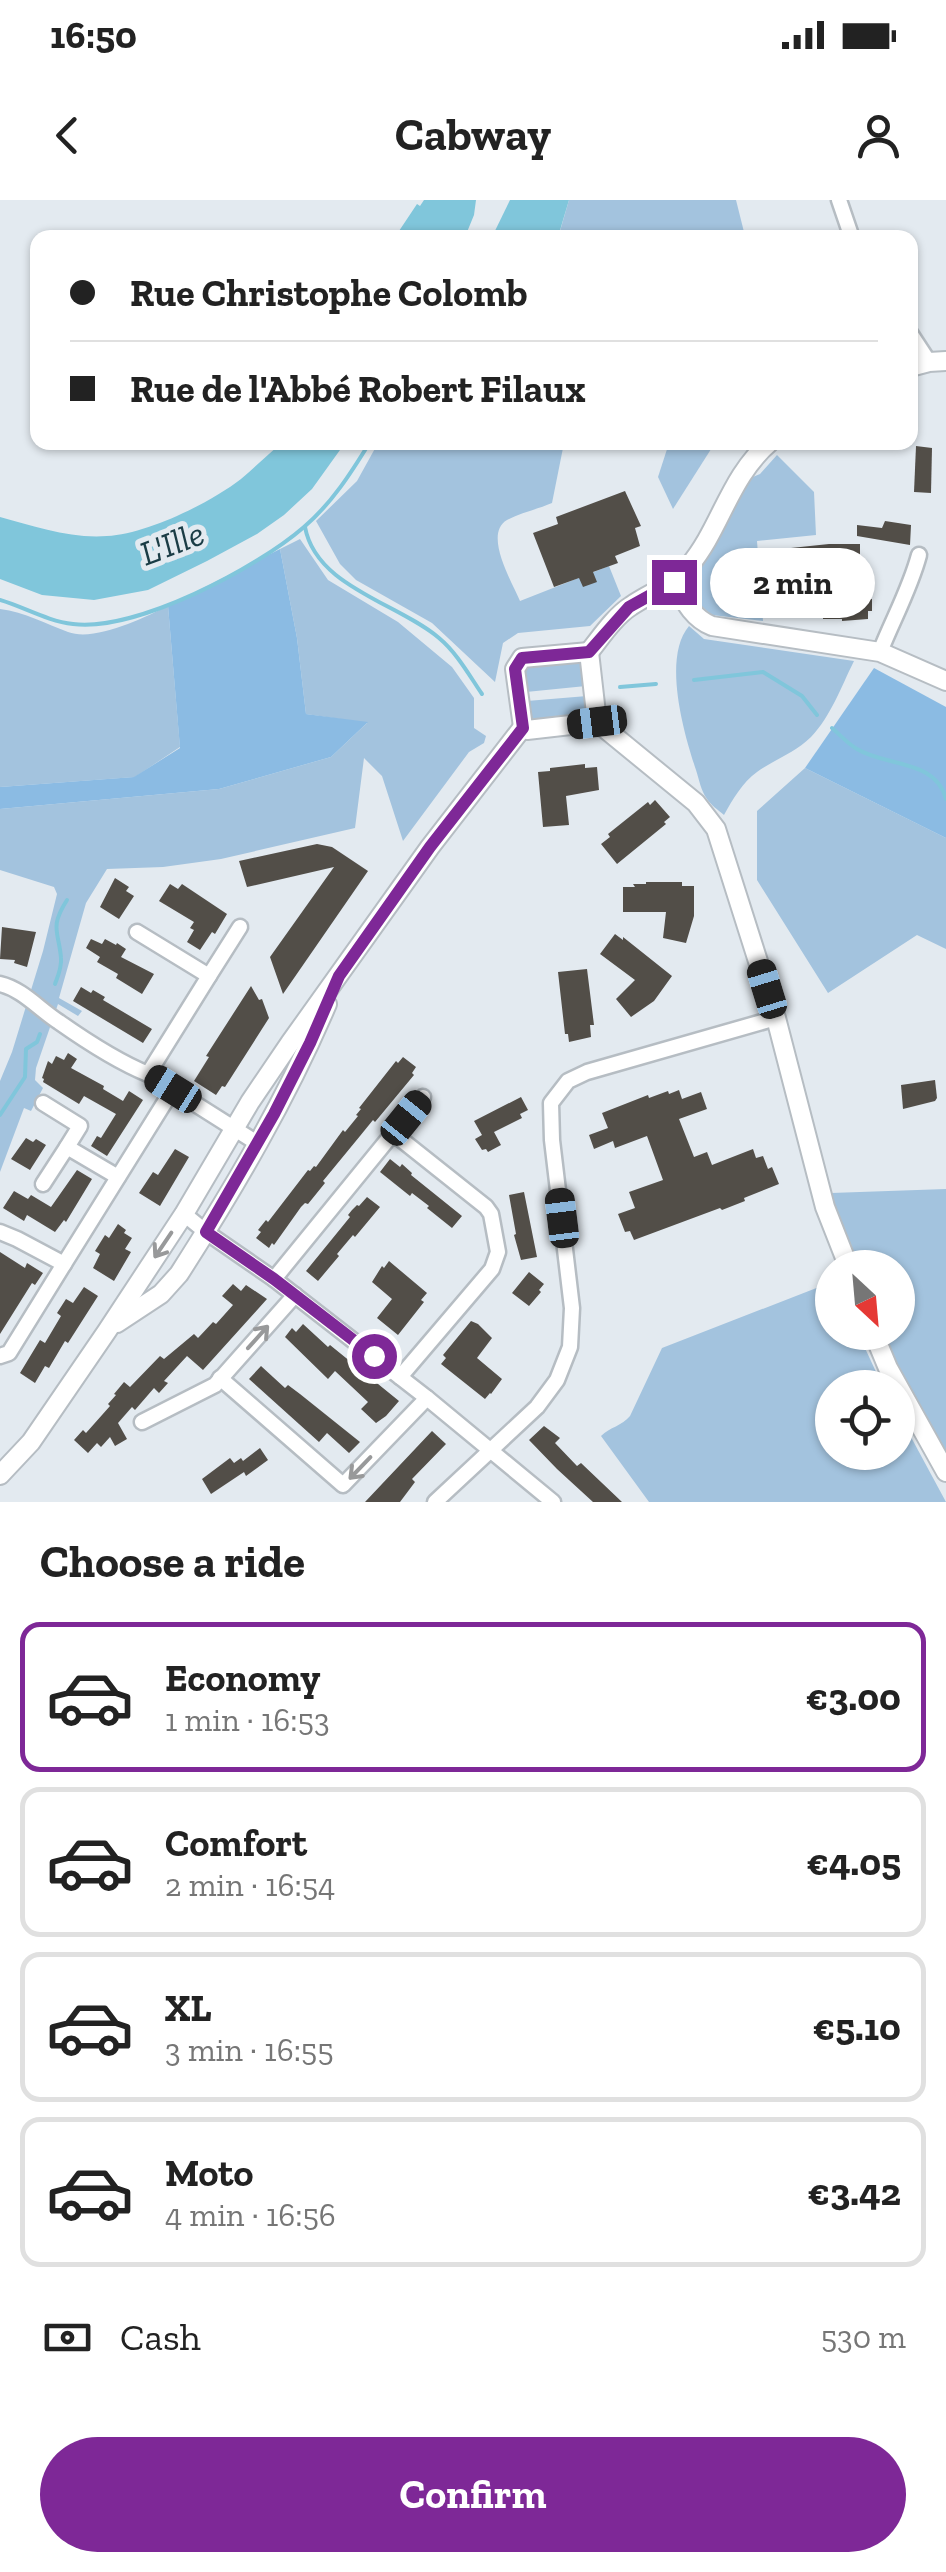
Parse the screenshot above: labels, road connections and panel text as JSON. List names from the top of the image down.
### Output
{
  "water": ["L'Ille"],
  "north": "bottom right",
  "page": {
    "status": "16:50",
    "header": "Cabway",
    "banner": ["Rue Christophe Colomb", "Rue de l'Abbé Robert Filaux"],
    "bubble": "2 min",
    "heading": "Choose a ride",
    "list": [
      {
        "name": "Economy",
        "note": "1 min · 16:53",
        "value": "€3.00"
      },
      {
        "name": "Comfort",
        "note": "2 min · 16:54",
        "value": "€4.05"
      },
      {
        "name": "XL",
        "note": "3 min · 16:55",
        "value": "€5.10"
      },
      {
        "name": "Moto",
        "note": "4 min · 16:56",
        "value": "€3.42"
      }
    ],
    "pay": ["Cash", "530 m"],
    "buttons": "Confirm"
  }
}
